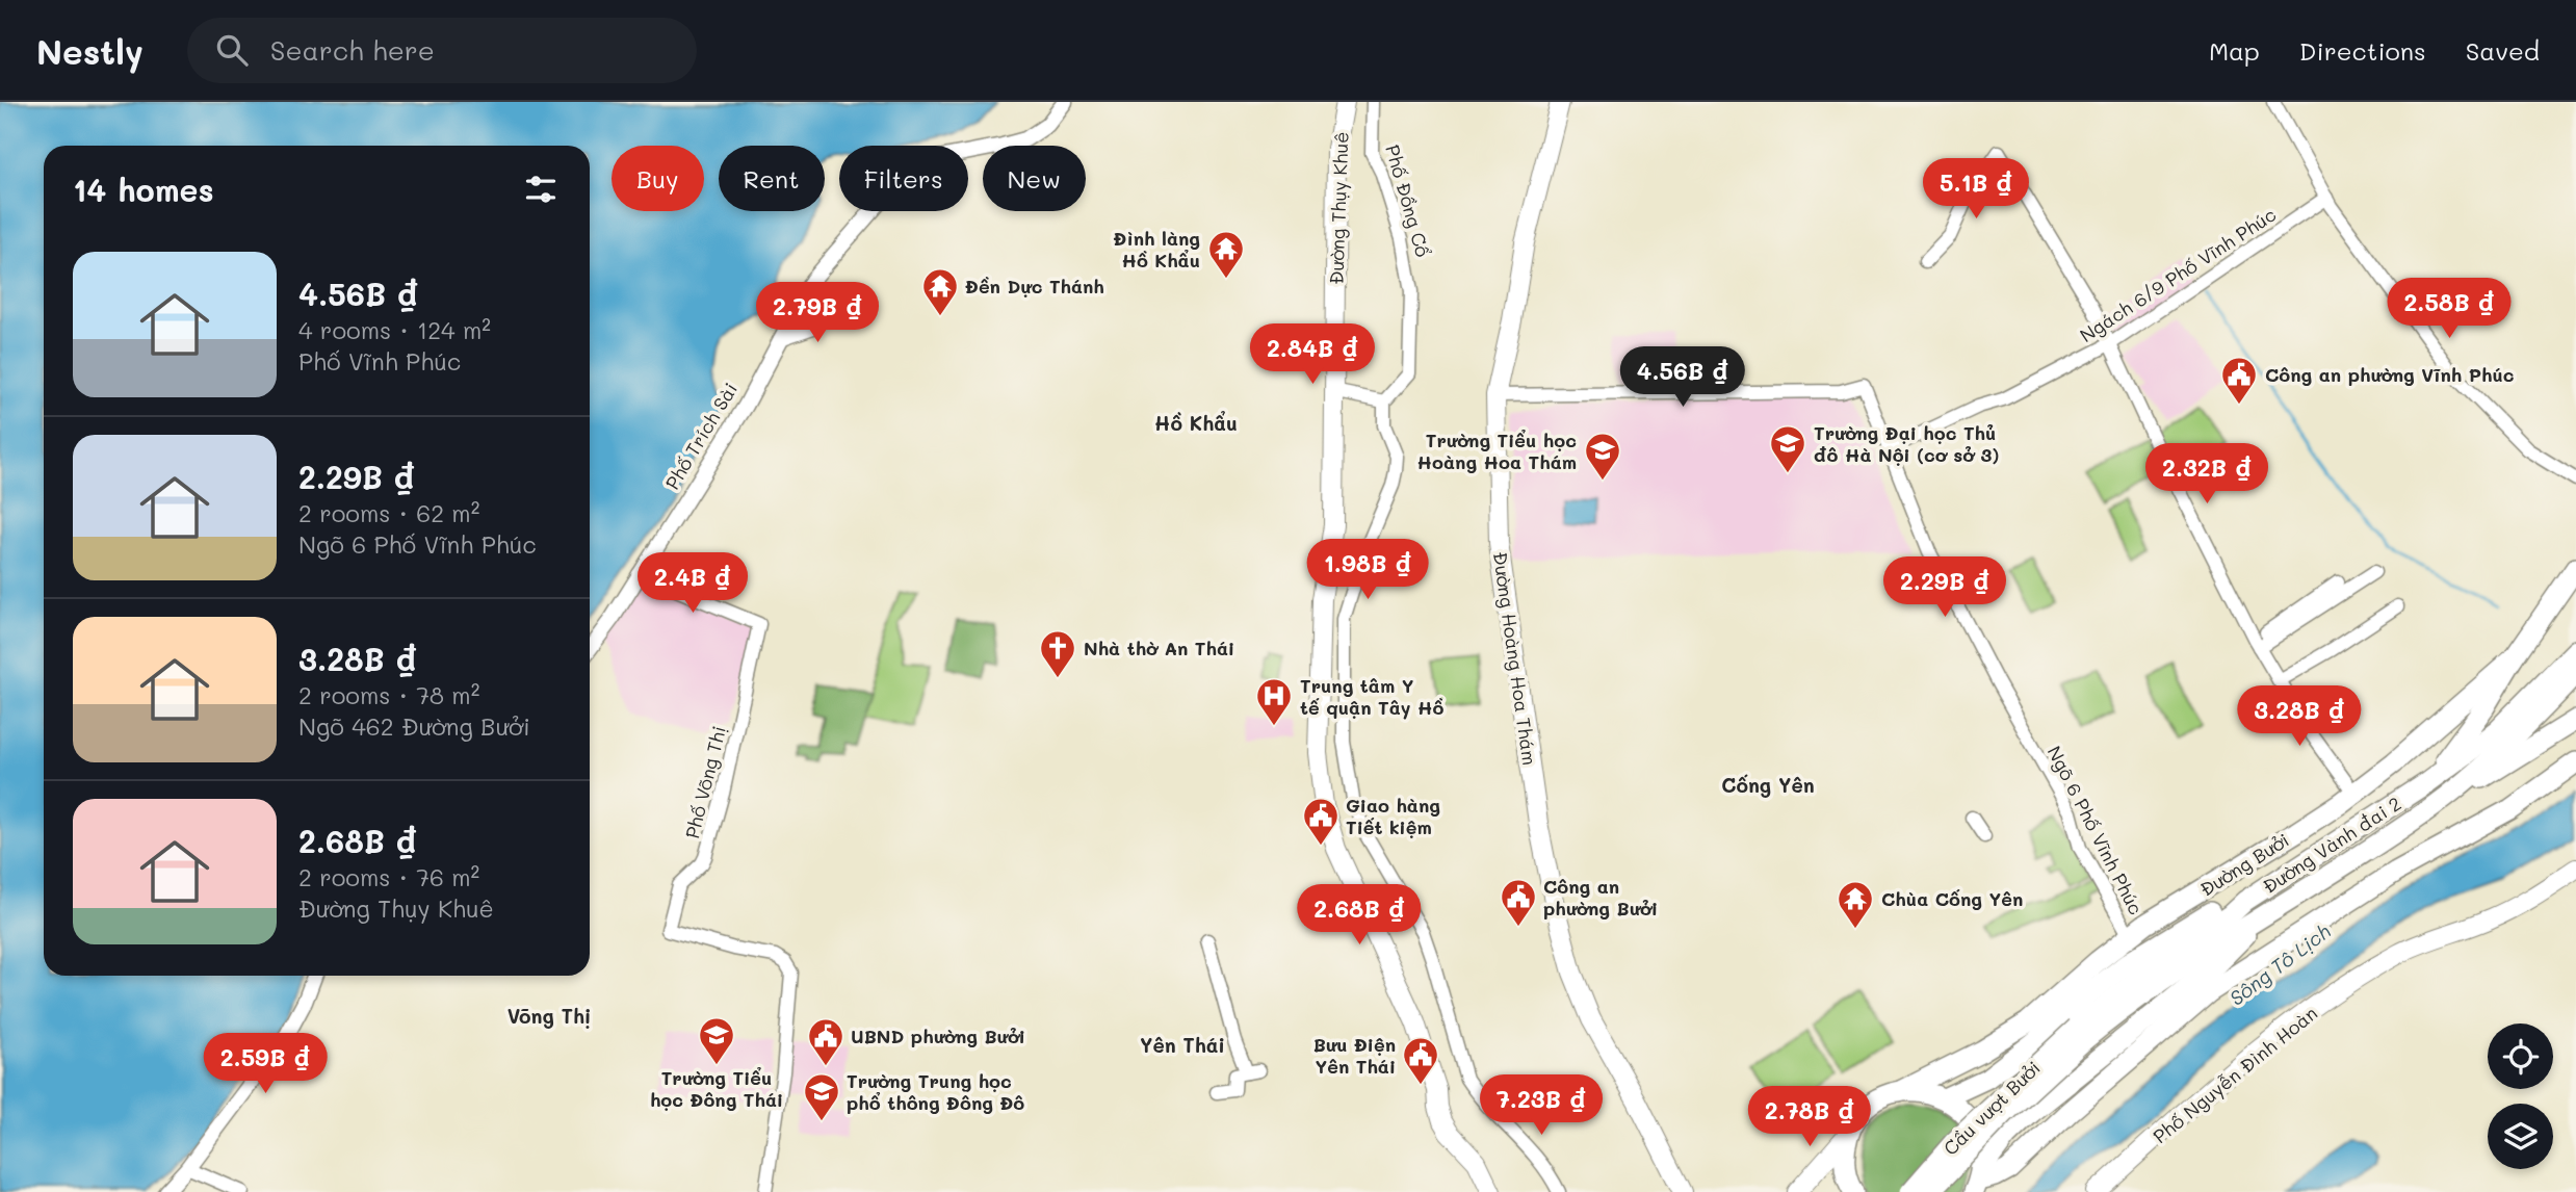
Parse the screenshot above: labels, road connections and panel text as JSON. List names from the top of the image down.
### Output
{
  "streets": {
    "main road": [
      "Đường Thụy Khuê",
      "Đường Hoàng Hoa Thám",
      "Đường Vành đai 2",
      "Đường Bưởi",
      "Phố Nguyễn Đình Hoàn",
      "Cầu vượt Bưởi"
    ],
    "street": [
      "Phố Đồng Cổ",
      "Ngách 6/9 Phố Vĩnh Phúc",
      "Phố Trích Sài",
      "Phố Võng Thị",
      "Ngõ 6 Phố Vĩnh Phúc"
    ]
  },
  "crossings": [
    ["Ngách 6/9 Phố Vĩnh Phúc", "Ngõ 6 Phố Vĩnh Phúc"],
    ["Phố Trích Sài", "Phố Võng Thị"],
    ["Đường Hoàng Hoa Thám", "Ngõ 6 Phố Vĩnh Phúc"],
    ["Ngõ 6 Phố Vĩnh Phúc", "Đường Bưởi"],
    ["Đường Vành đai 2", "Cầu vượt Bưởi"]
  ],
  "districts": [
    "Hồ Khẩu",
    "Cống Yên",
    "Võng Thị",
    "Yên Thái"
  ],
  "water": ["Sông Tô Lịch"],
  "places": {
    "temple": ["Đình làng Hồ Khẩu", "Đền Dực Thánh", "Chùa Cống Yên"],
    "public building": [
      "Công an phường Vĩnh Phúc",
      "Giao hàng Tiết kiệm",
      "Công an phường Bưởi",
      "UBND phường Bưởi",
      "Bưu Điện Yên Thái"
    ],
    "school or university": [
      "Trường Đại học Thủ đô Hà Nội (cơ sở 3)",
      "Trường Tiểu học Hoàng Hoa Thám",
      "Trường Tiểu học Đông Thái",
      "Trường Trung học phổ thông Đông Đô"
    ],
    "church": ["Nhà thờ An Thái"],
    "hospital": ["Trung tâm Y tế quận Tây Hồ"]
  },
  "page": {
    "header": "Nestly",
    "search": "Search here",
    "nav": ["Map", "Directions", "Saved"],
    "chip": [
      "Buy",
      "Rent",
      "Filters",
      "New"
    ],
    "heading": "14 homes",
    "price": [
      "5.1B ₫",
      "2.58B ₫",
      "2.79B ₫",
      "2.84B ₫",
      "4.56B ₫",
      "2.32B ₫",
      "1.98B ₫",
      "2.4B ₫",
      "2.29B ₫",
      "3.28B ₫",
      "2.68B ₫",
      "2.59B ₫",
      "7.23B ₫",
      "2.78B ₫"
    ],
    "list": [
      {
        "name": "4.56B ₫",
        "note": "4 rooms · 124 m² · Phố Vĩnh Phúc"
      },
      {
        "name": "2.29B ₫",
        "note": "2 rooms · 62 m² · Ngõ 6 Phố Vĩnh Phúc"
      },
      {
        "name": "3.28B ₫",
        "note": "2 rooms · 78 m² · Ngõ 462 Đường Bưởi"
      },
      {
        "name": "2.68B ₫",
        "note": "2 rooms · 76 m² · Đường Thụy Khuê"
      }
    ]
  }
}
